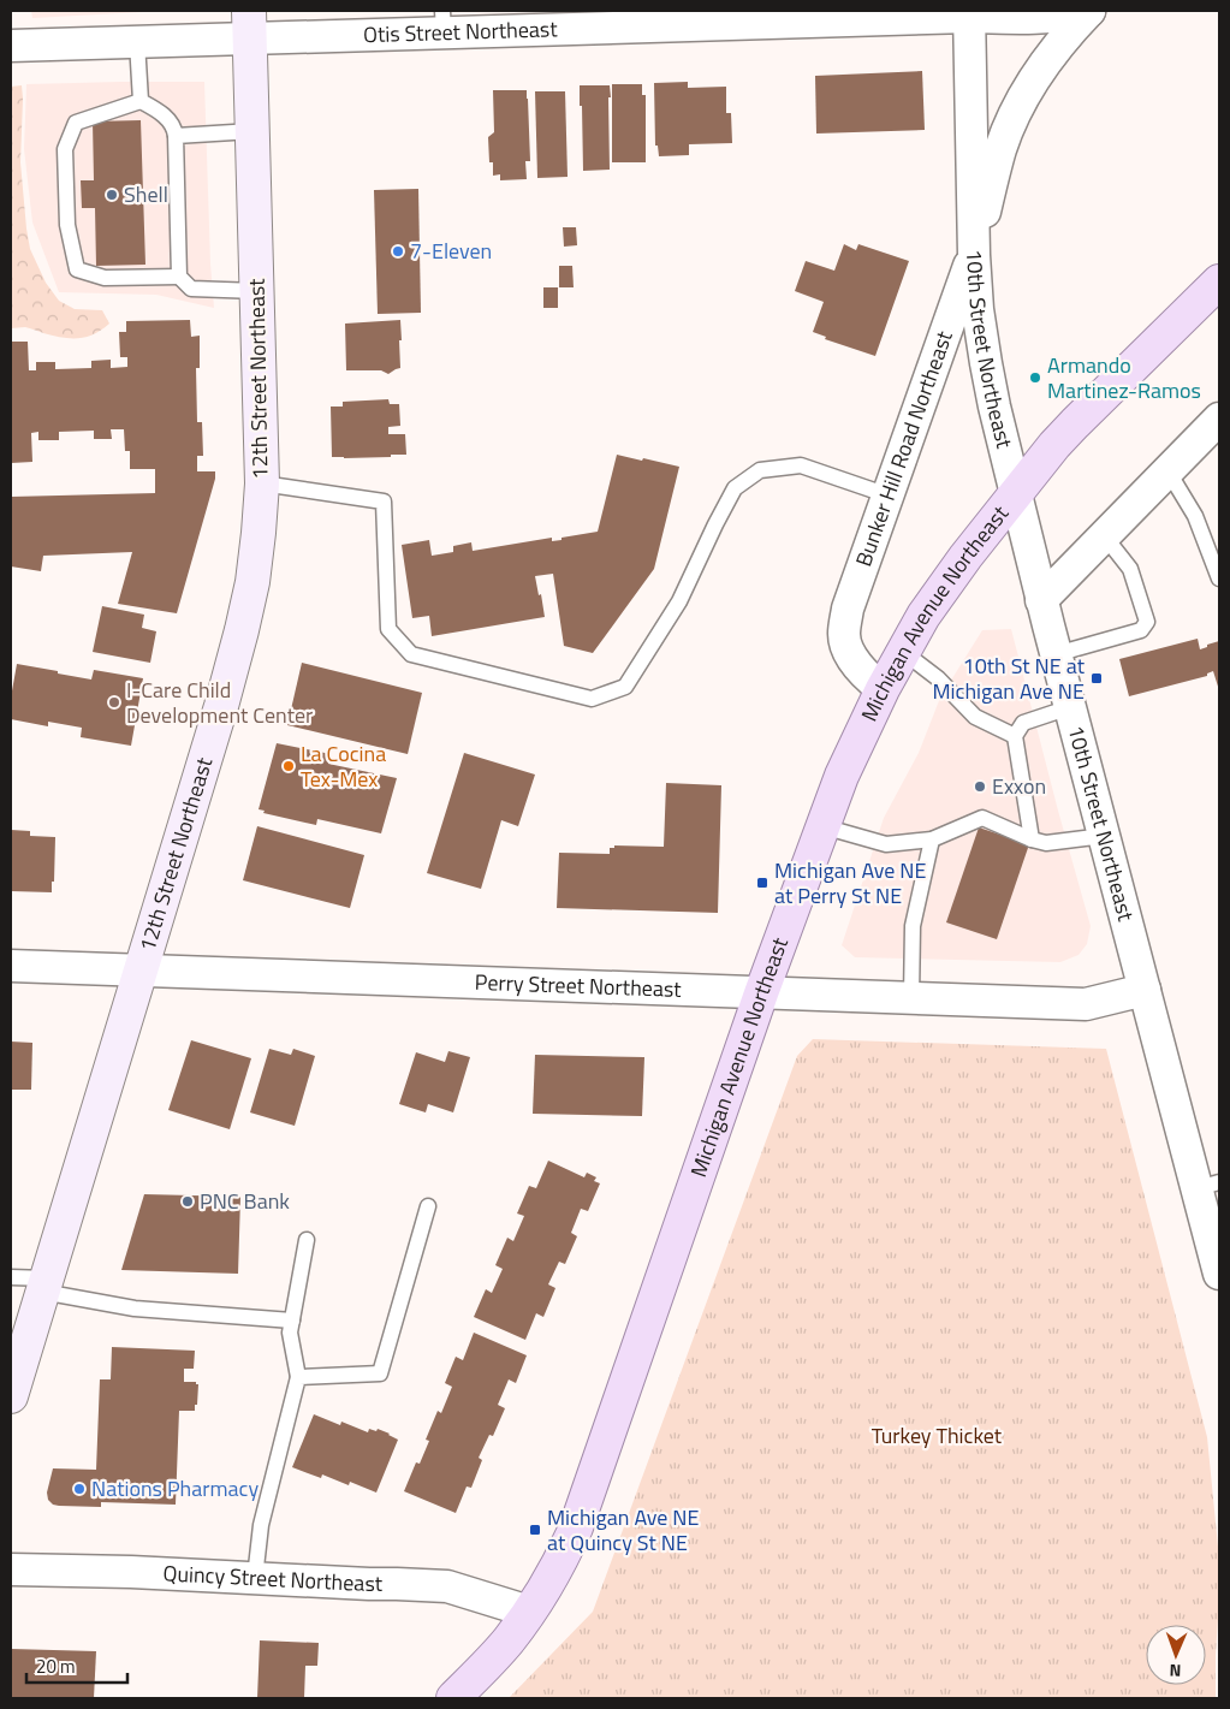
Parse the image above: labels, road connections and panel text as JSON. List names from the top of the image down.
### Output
{
  "streets": {
    "main road": ["Michigan Avenue Northeast"],
    "street": [
      "Otis Street Northeast",
      "10th Street Northeast",
      "12th Street Northeast",
      "Bunker Hill Road Northeast",
      "Perry Street Northeast",
      "Quincy Street Northeast"
    ]
  },
  "crossings": [
    ["Otis Street Northeast", "10th Street Northeast"],
    ["Otis Street Northeast", "12th Street Northeast"],
    ["Otis Street Northeast", "Bunker Hill Road Northeast"],
    ["10th Street Northeast", "Bunker Hill Road Northeast"],
    ["10th Street Northeast", "Michigan Avenue Northeast"],
    ["10th Street Northeast", "Perry Street Northeast"],
    ["12th Street Northeast", "Perry Street Northeast"],
    ["Bunker Hill Road Northeast", "Michigan Avenue Northeast"],
    ["Michigan Avenue Northeast", "Perry Street Northeast"],
    ["Michigan Avenue Northeast", "Quincy Street Northeast"]
  ],
  "parks": ["Turkey Thicket"],
  "places": {
    "other": [
      "Shell",
      "7-Eleven",
      "Armando Martinez-Ramos",
      "I-Care Child Development Center",
      "La Cocina Tex-Mex",
      "Exxon",
      "PNC Bank",
      "Nations Pharmacy"
    ],
    "transit": ["10th St NE at Michigan Ave NE", "Michigan Ave NE at Perry St NE", "Michigan Ave NE at Quincy St NE"]
  },
  "scale_bar": "20 m",
  "north": "bottom"
}
